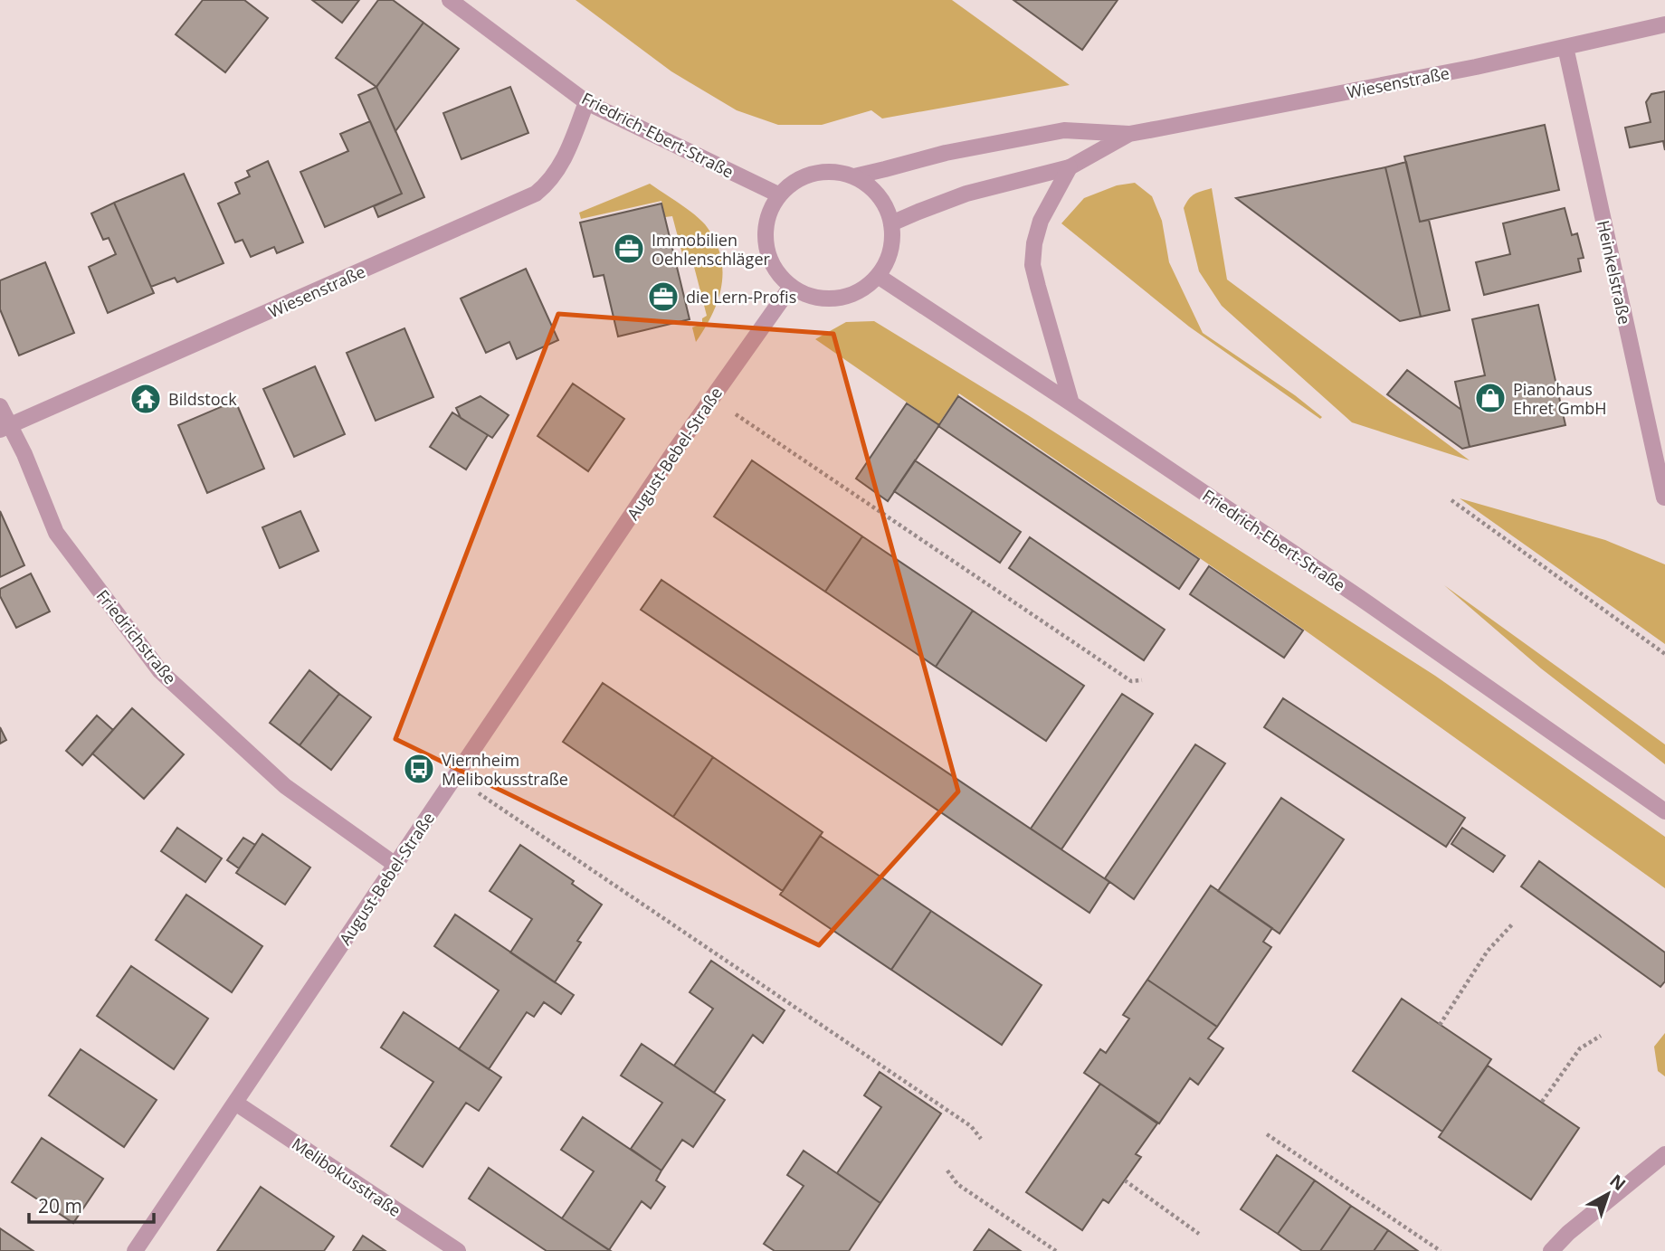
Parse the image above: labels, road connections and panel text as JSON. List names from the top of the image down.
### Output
{
  "streets": {
    "street": [
      "Wiesenstraße",
      "Friedrich-Ebert-Straße",
      "Heinkelstraße",
      "August-Bebel-Straße",
      "Friedrichstraße",
      "Melibokusstraße"
    ]
  },
  "crossings": [
    ["Wiesenstraße", "Friedrich-Ebert-Straße"],
    ["Wiesenstraße", "Heinkelstraße"],
    ["Wiesenstraße", "August-Bebel-Straße"],
    ["Wiesenstraße", "Friedrichstraße"],
    ["Friedrich-Ebert-Straße", "August-Bebel-Straße"],
    ["August-Bebel-Straße", "Friedrichstraße"],
    ["August-Bebel-Straße", "Melibokusstraße"]
  ],
  "places": {
    "office": ["Immobilien Oehlenschläger", "die Lern-Profis"],
    "shop": ["Pianohaus Ehret GmbH"],
    "temple": ["Bildstock"],
    "bus stop": ["Viernheim Melibokusstraße"]
  },
  "scale_bar": "20 m",
  "north": "top right"
}
